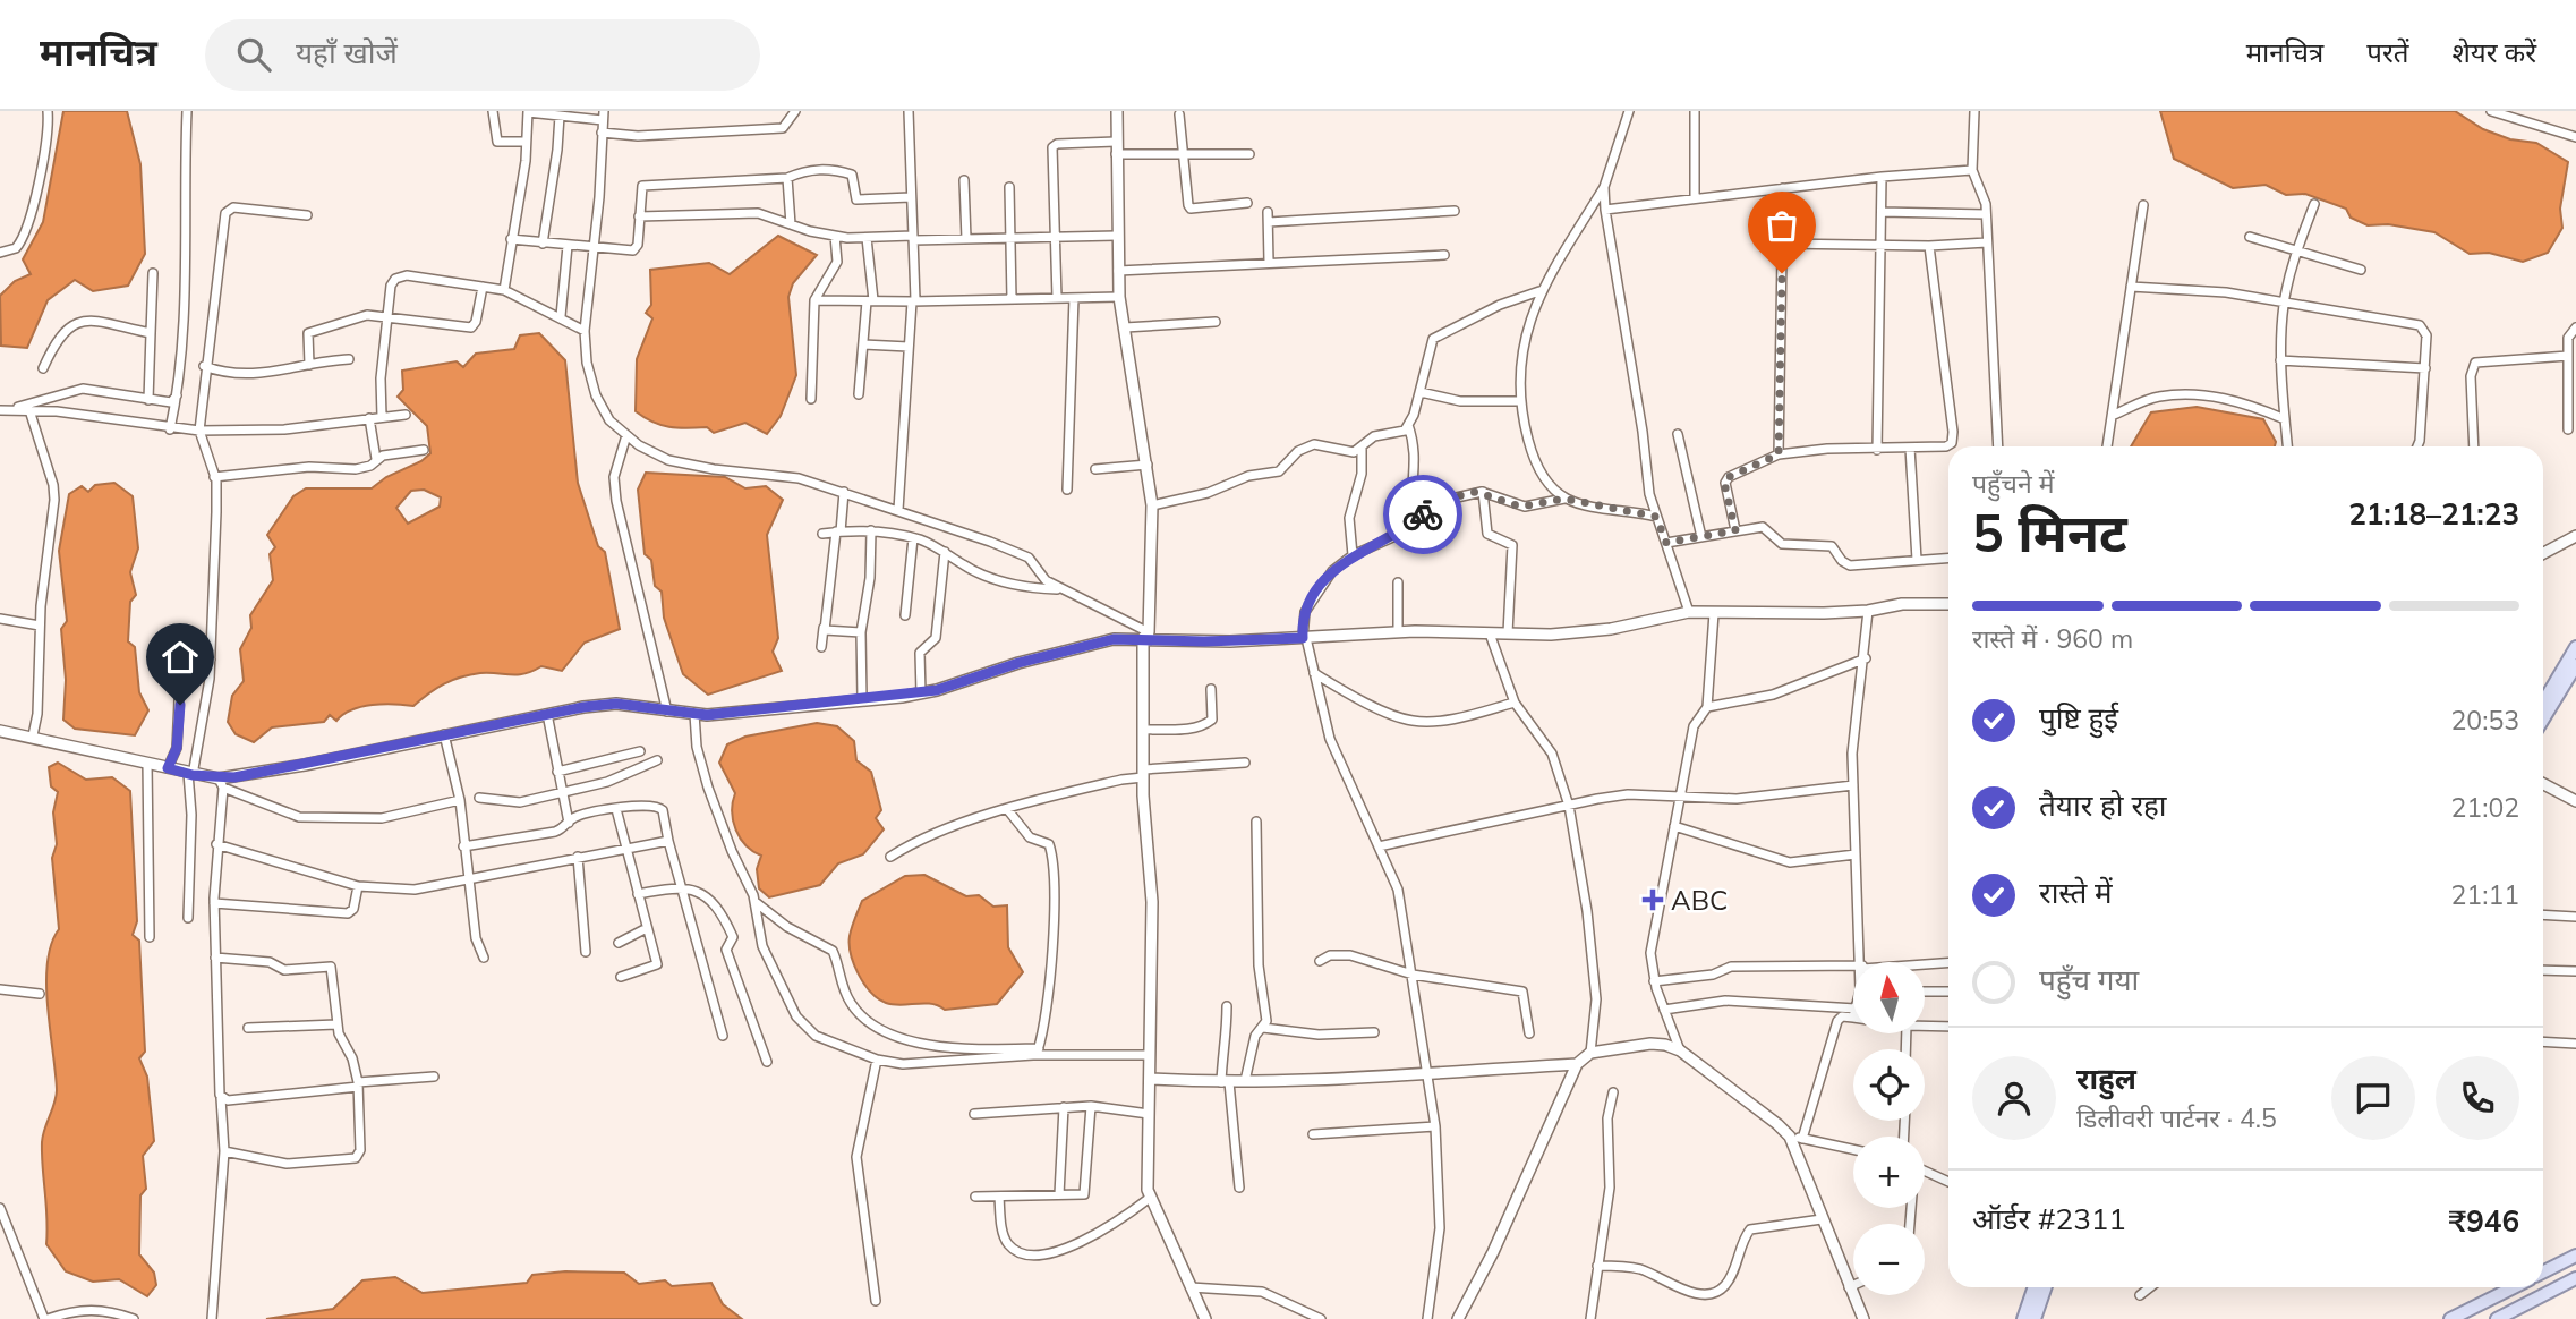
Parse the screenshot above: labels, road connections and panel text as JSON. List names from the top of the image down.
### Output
{
  "places": {
    "health": ["ABC"]
  },
  "north": "top",
  "page": {
    "header": "मानचित्र",
    "search": "यहाँ खोजें",
    "nav": ["मानचित्र", "परतें", "शेयर करें"],
    "heading": ["5 मिनट", "पहुँचने में", "21:18–21:23"],
    "panel": [
      "राहुल",
      "डिलीवरी पार्टनर · 4.5",
      "ऑर्डर #2311",
      "₹946"
    ],
    "bar": "रास्ते में · 960 m",
    "list": [
      ["पुष्टि हुई", "20:53"],
      ["तैयार हो रहा", "21:02"],
      ["रास्ते में", "21:11"],
      "पहुँच गया"
    ],
    "map_buttons": ["+", "−"]
  }
}
